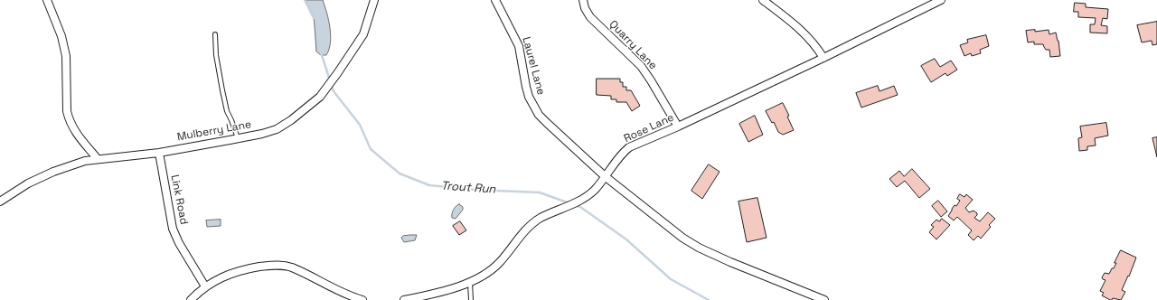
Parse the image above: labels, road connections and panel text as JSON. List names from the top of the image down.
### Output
{
  "streets": {
    "street": [
      "Quarry Lane",
      "Laurel Lane",
      "Rose Lane",
      "Mulberry Lane",
      "Link Road"
    ]
  },
  "crossings": [
    ["Quarry Lane", "Rose Lane"],
    ["Laurel Lane", "Rose Lane"],
    ["Mulberry Lane", "Link Road"]
  ],
  "water": ["Trout Run"]
}
